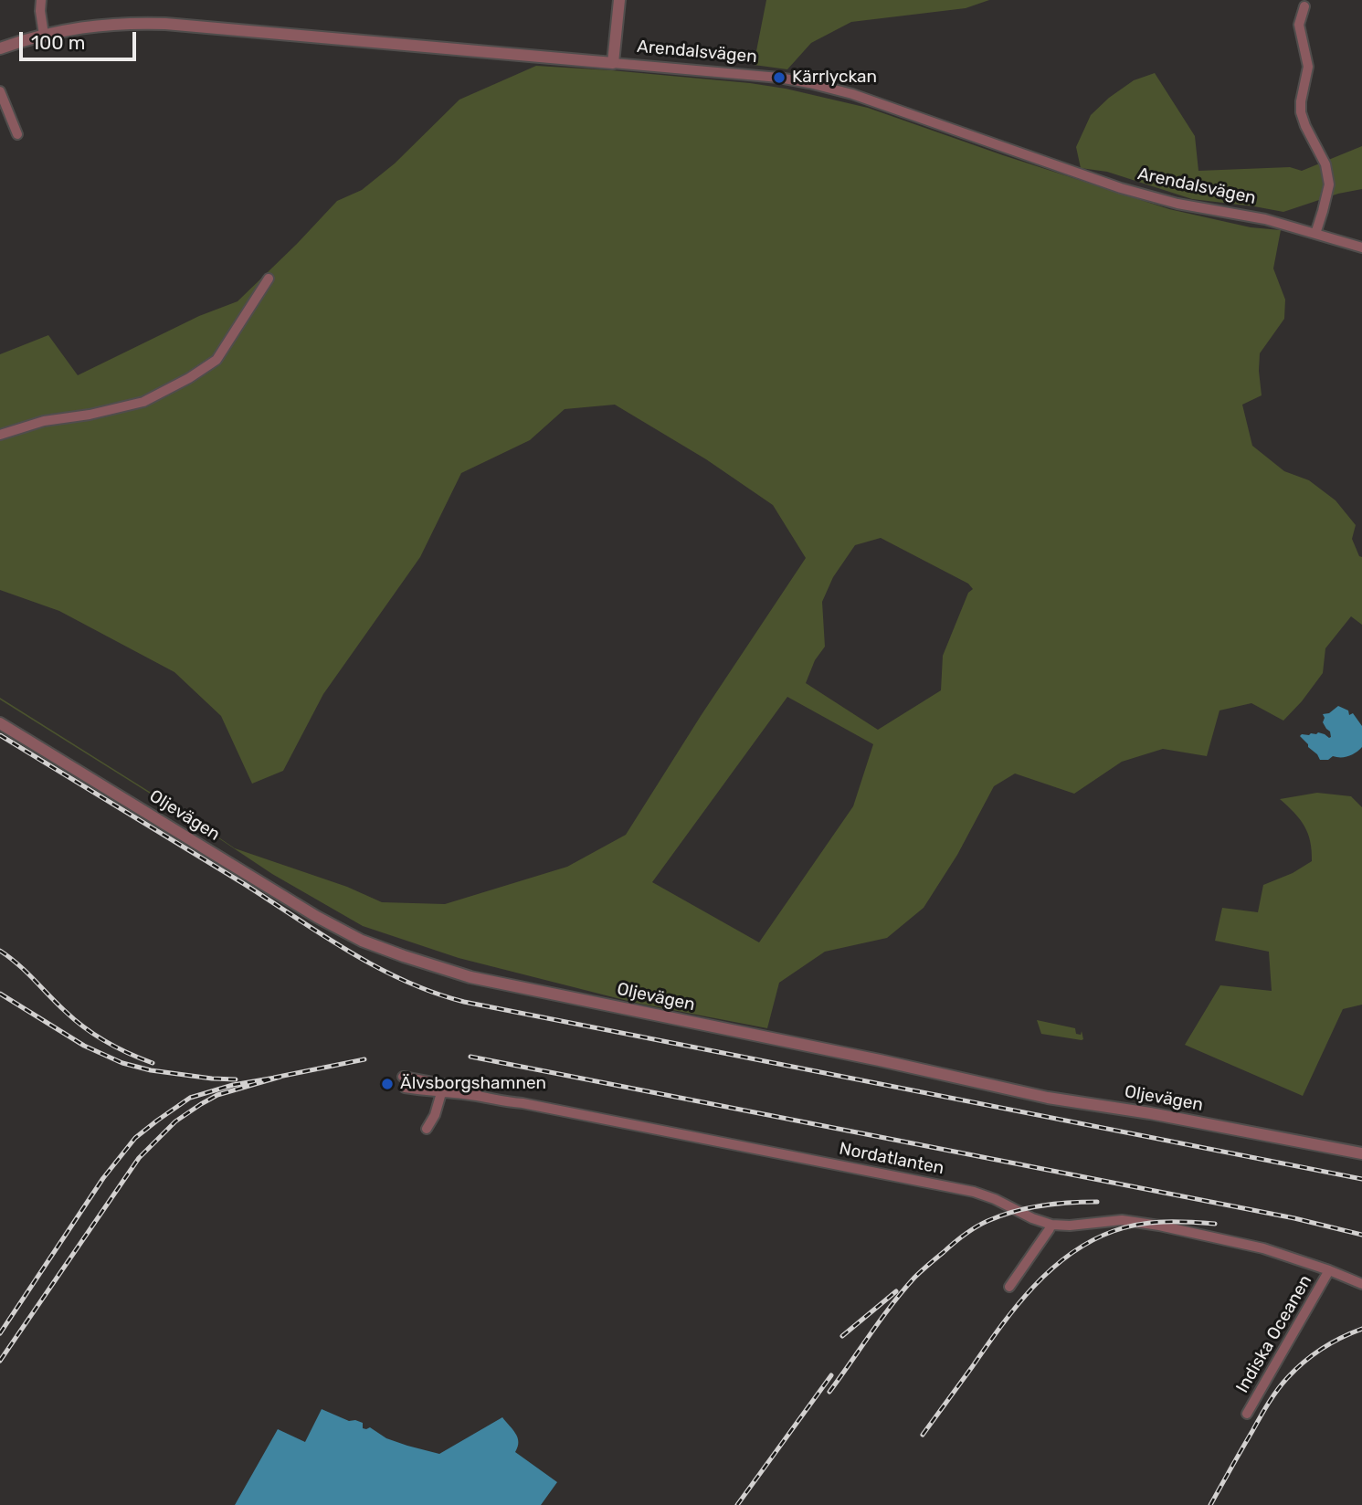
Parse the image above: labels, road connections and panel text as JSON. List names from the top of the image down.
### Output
{
  "streets": {
    "street": [
      "Arendalsvägen",
      "Oljevägen",
      "Nordatlanten",
      "Indiska Oceanen"
    ]
  },
  "crossings": [
    ["Nordatlanten", "Indiska Oceanen"]
  ],
  "places": ["Kärrlyckan", "Älvsborgshamnen"],
  "scale_bar": "100 m"
}
